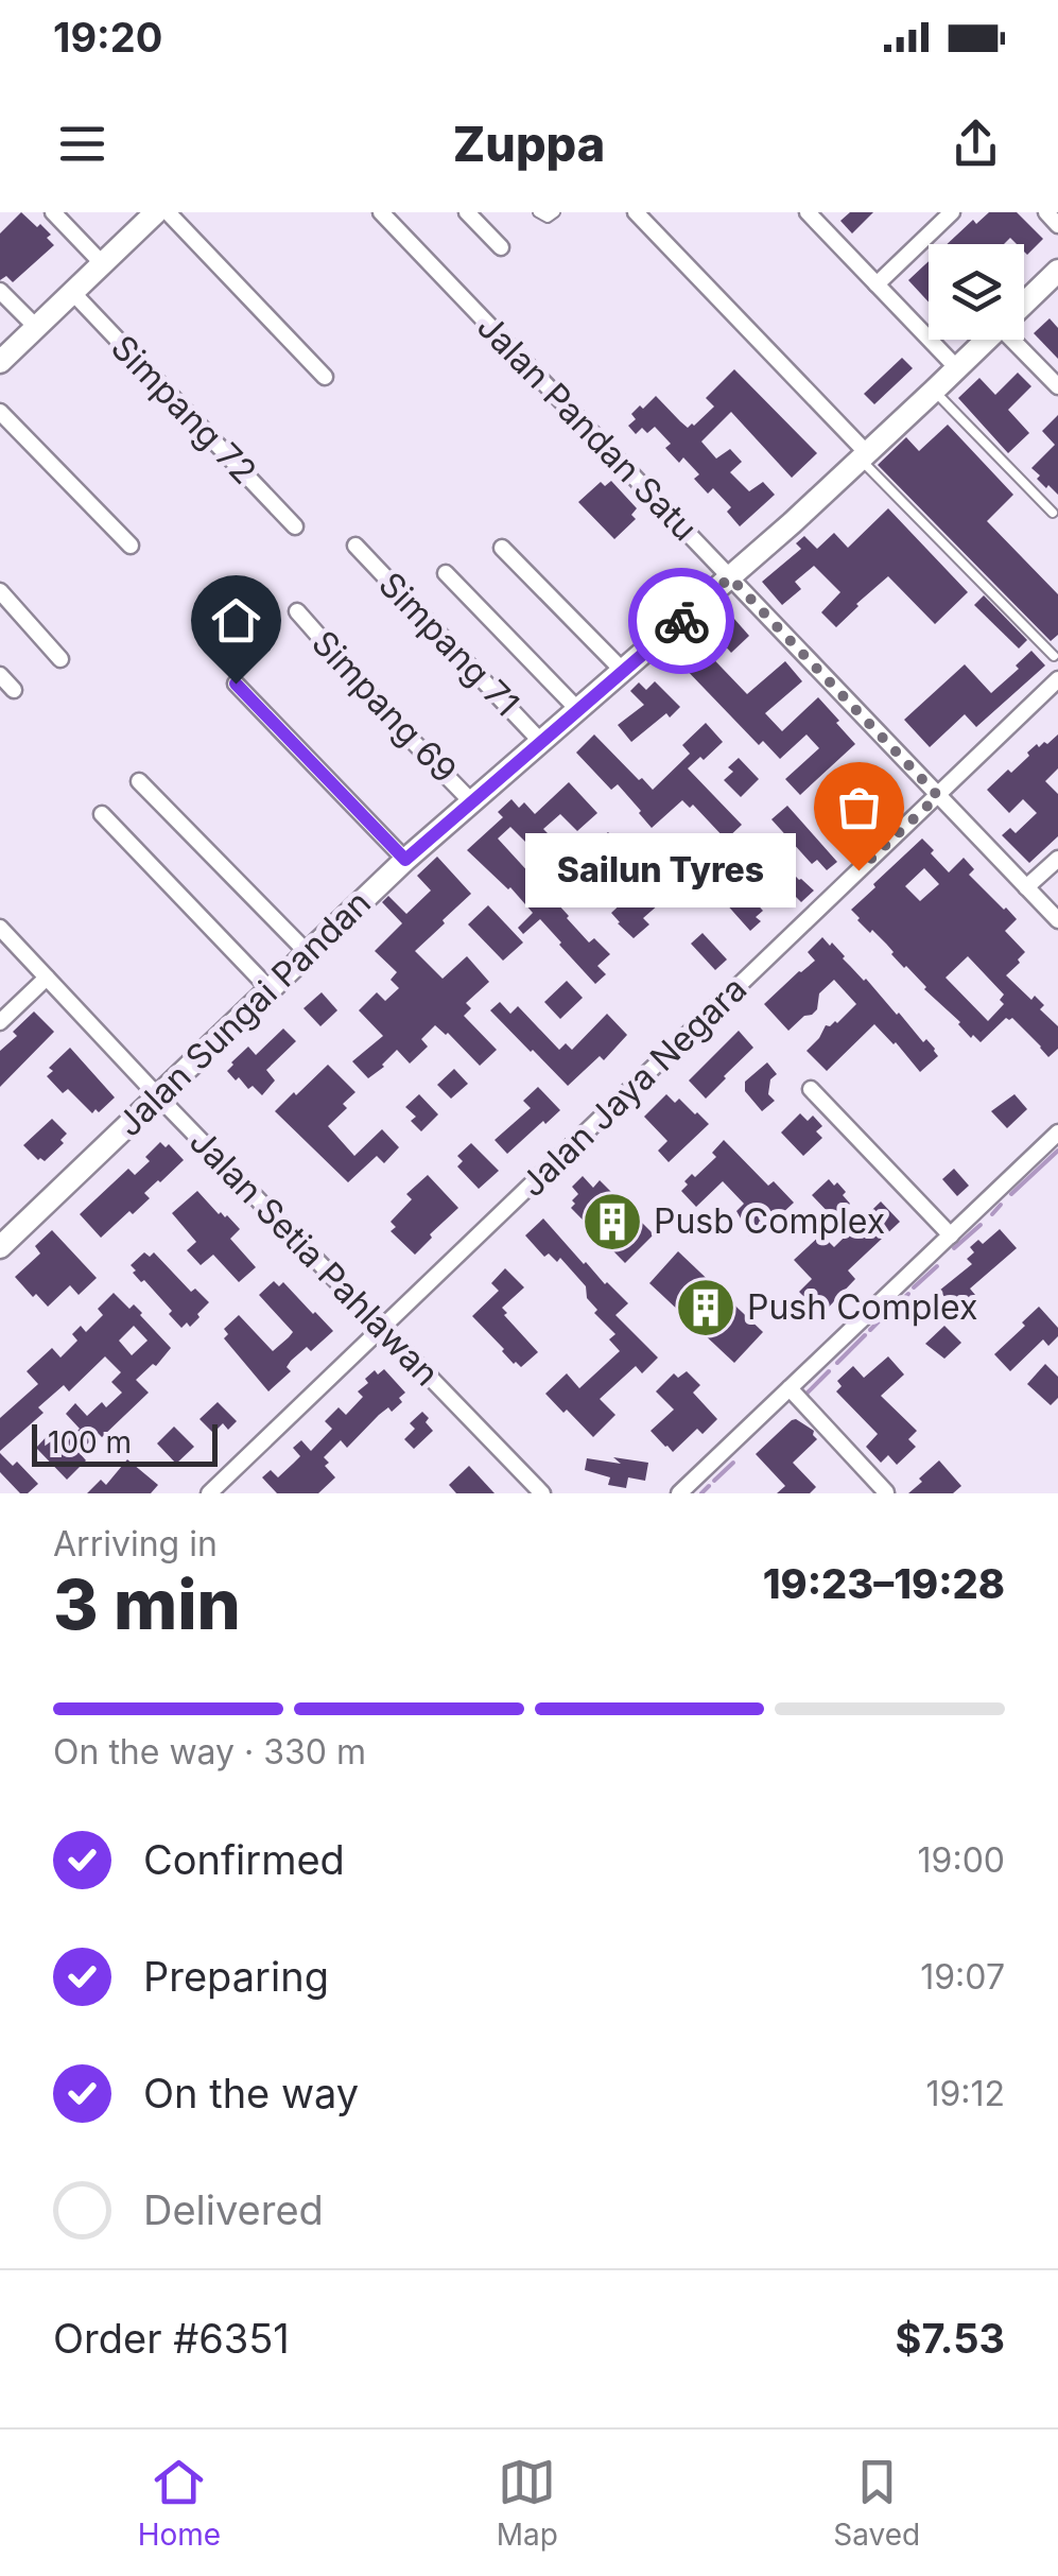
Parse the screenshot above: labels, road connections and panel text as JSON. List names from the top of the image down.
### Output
{
  "streets": {
    "street": [
      "Simpang 72",
      "Jalan Pandan Satu",
      "Simpang 71",
      "Simpang 69",
      "Jalan Sungai Pandan",
      "Jalan Jaya Negara",
      "Jalan Setia Pahlawan"
    ]
  },
  "crossings": [
    ["Jalan Pandan Satu", "Jalan Sungai Pandan"],
    ["Jalan Pandan Satu", "Jalan Jaya Negara"],
    ["Simpang 71", "Jalan Sungai Pandan"],
    ["Simpang 69", "Jalan Sungai Pandan"],
    ["Jalan Sungai Pandan", "Jalan Setia Pahlawan"],
    ["Jalan Jaya Negara", "Jalan Setia Pahlawan"]
  ],
  "places": {
    "other": ["Sailun Tyres"],
    "building": ["Pusb Complex", "Push Complex"]
  },
  "scale_bar": "100 m",
  "page": {
    "status": "19:20",
    "header": "Zuppa",
    "bubble": "Sailun Tyres",
    "scale": "100 m",
    "heading": ["3 min", "Arriving in", "19:23–19:28"],
    "panel": ["Order #6351", "$7.53"],
    "bar": "On the way · 330 m",
    "list": [
      ["Confirmed", "19:00"],
      ["Preparing", "19:07"],
      ["On the way", "19:12"],
      "Delivered"
    ],
    "tabs": ["Home", "Map", "Saved"]
  }
}
